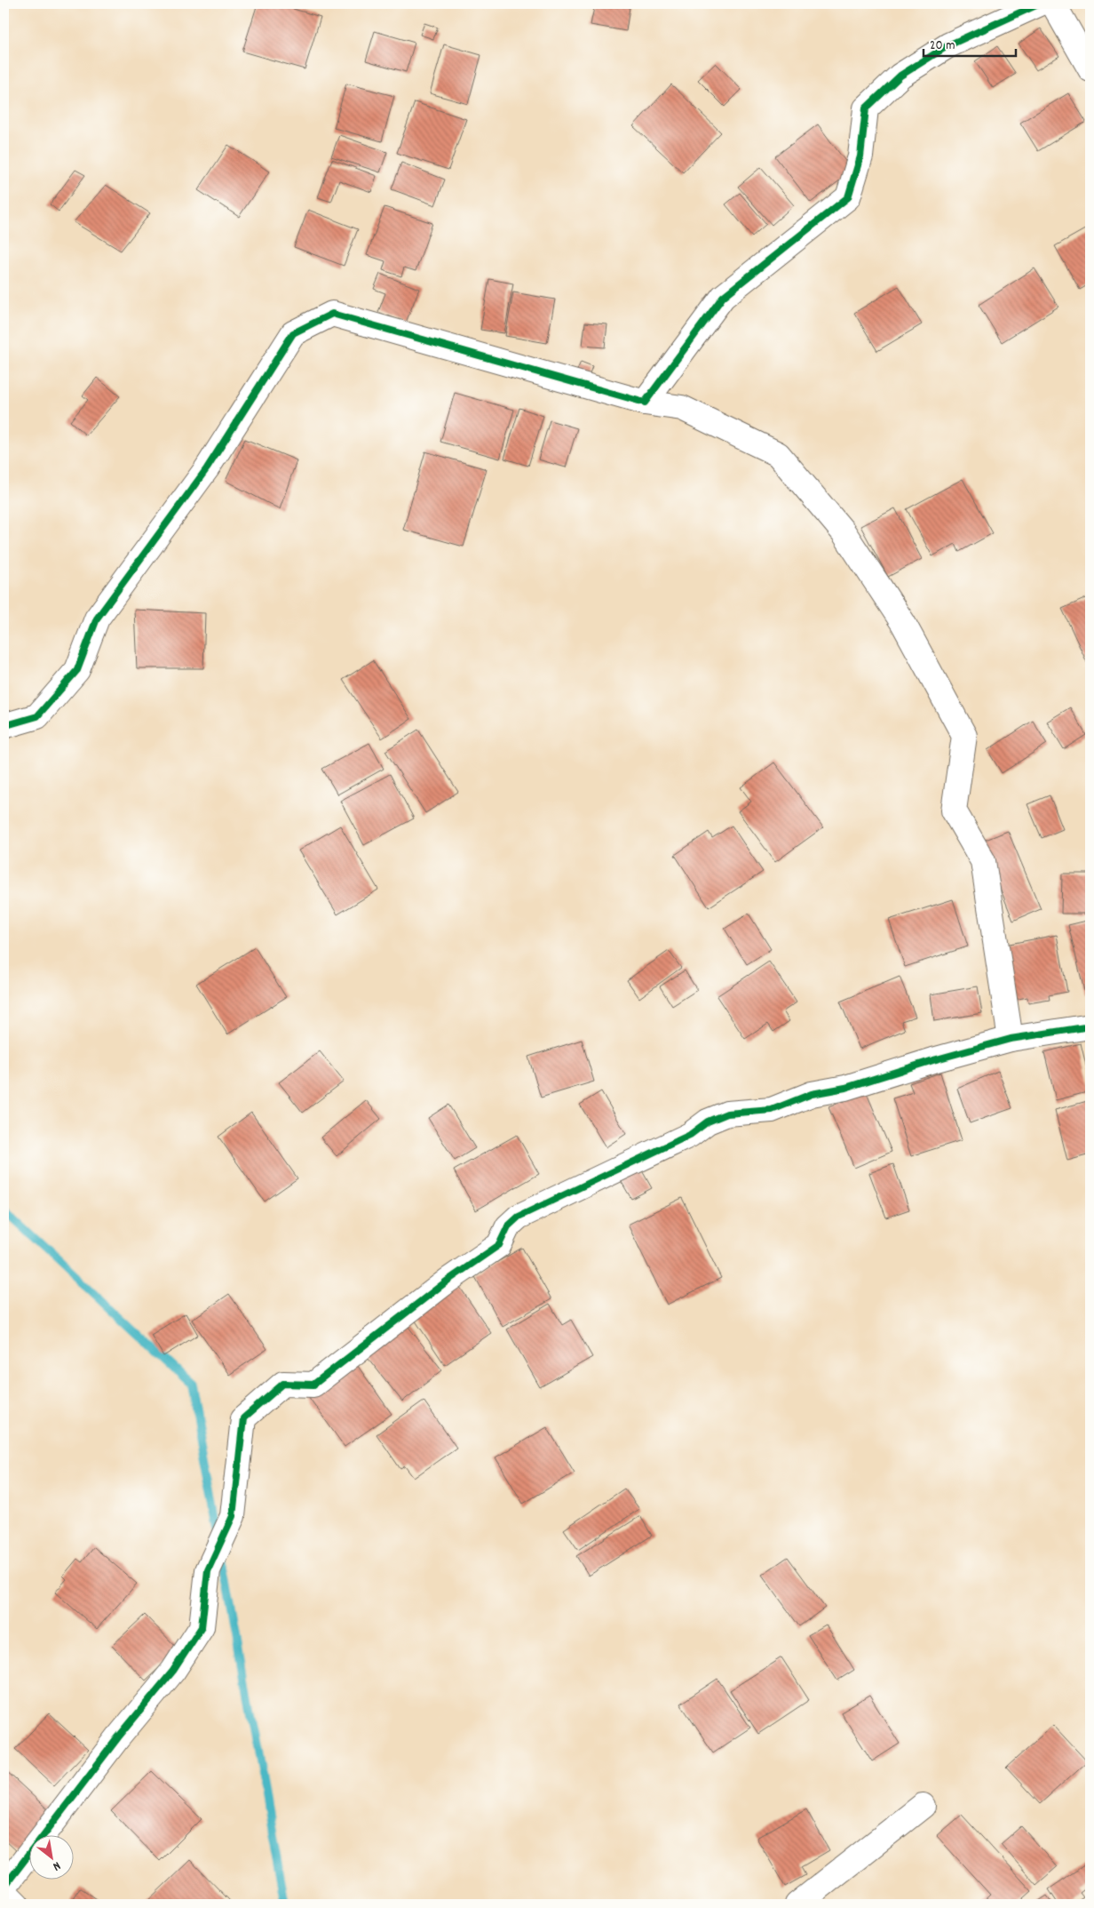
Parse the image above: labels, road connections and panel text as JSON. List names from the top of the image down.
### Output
{
  "scale_bar": "20 m",
  "north": "bottom right"
}
